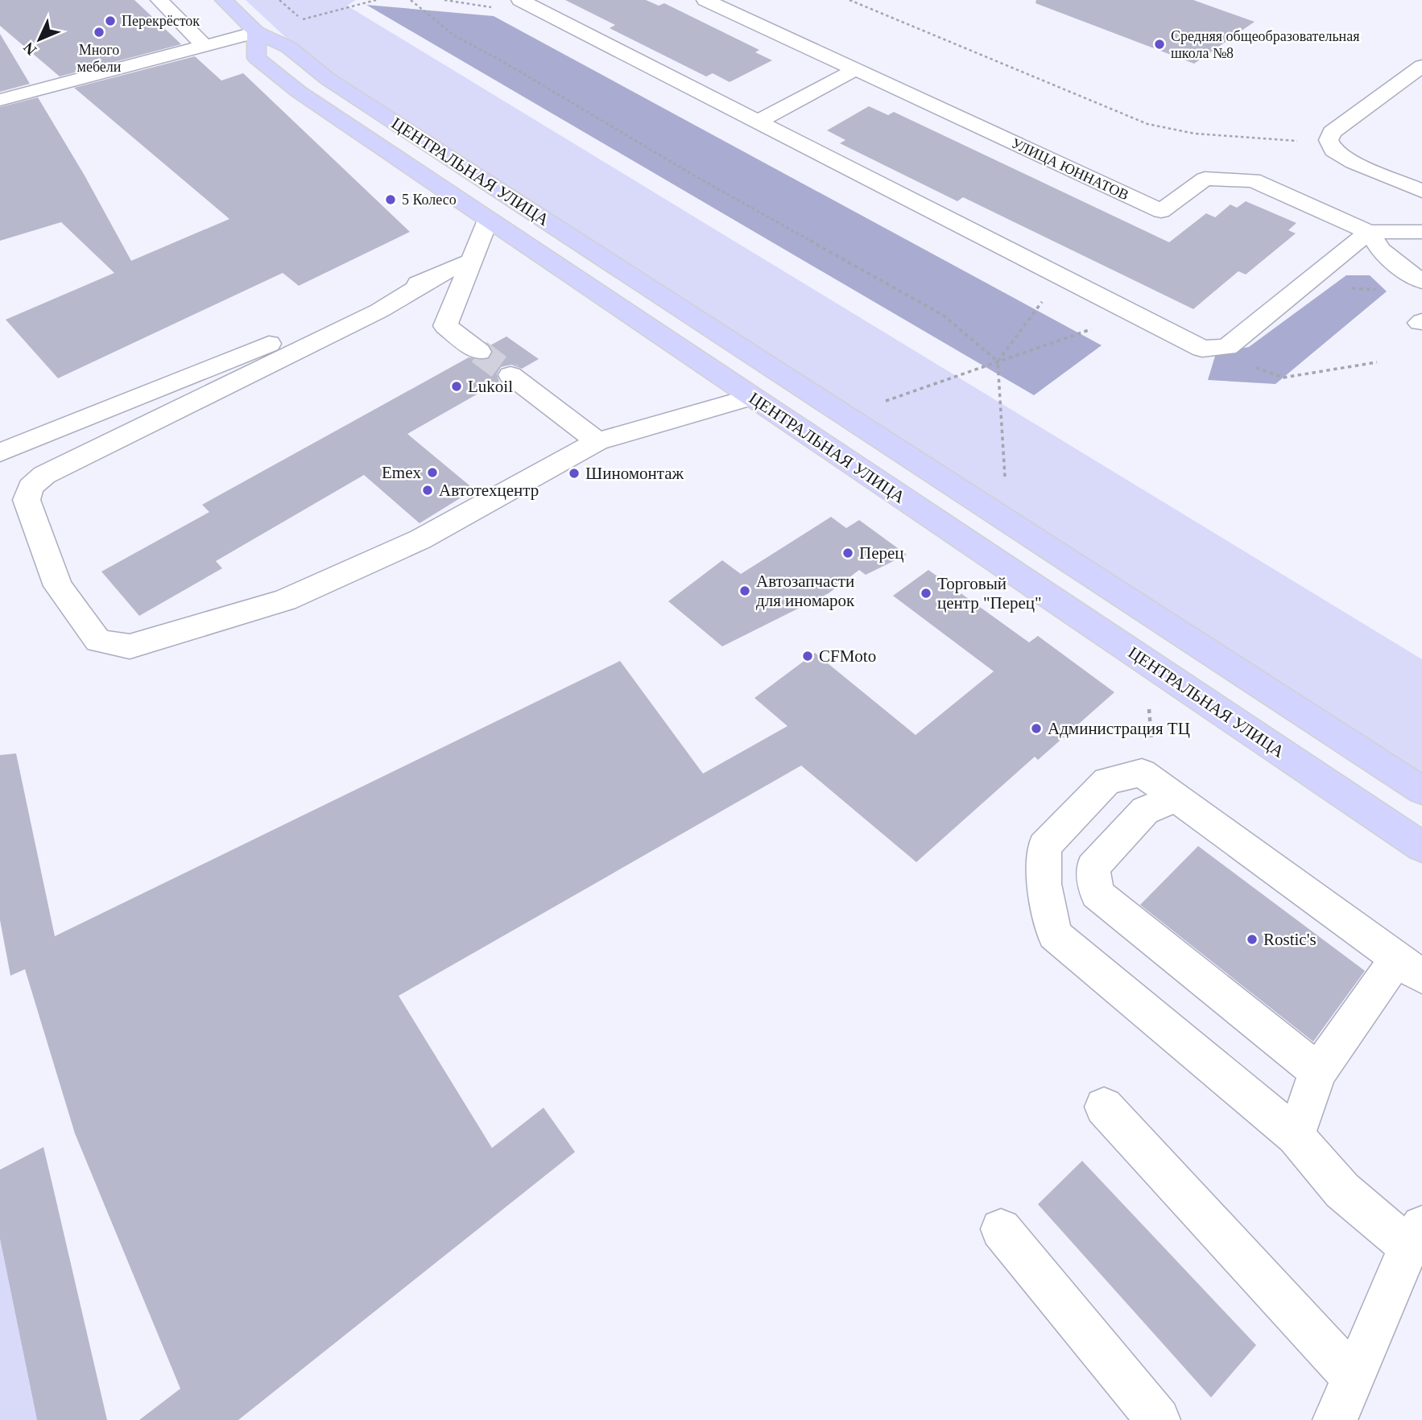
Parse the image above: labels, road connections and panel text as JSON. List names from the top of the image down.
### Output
{
  "streets": {
    "main road": ["ЦЕНТРАЛЬНАЯ УЛИЦА"],
    "street": ["УЛИЦА ЮННАТОВ"]
  },
  "places": [
    "Перекрёсток",
    "Много мебели",
    "Средняя общеобразовательная школа №8",
    "5 Колесо",
    "Lukoil",
    "Emex",
    "Шиномонтаж",
    "Автотехцентр",
    "Перец",
    "Автозапчасти для иномарок",
    "Торговый центр \"Перец\"",
    "CFMoto",
    "Администрация ТЦ",
    "Rostic's"
  ],
  "north": "bottom left"
}
